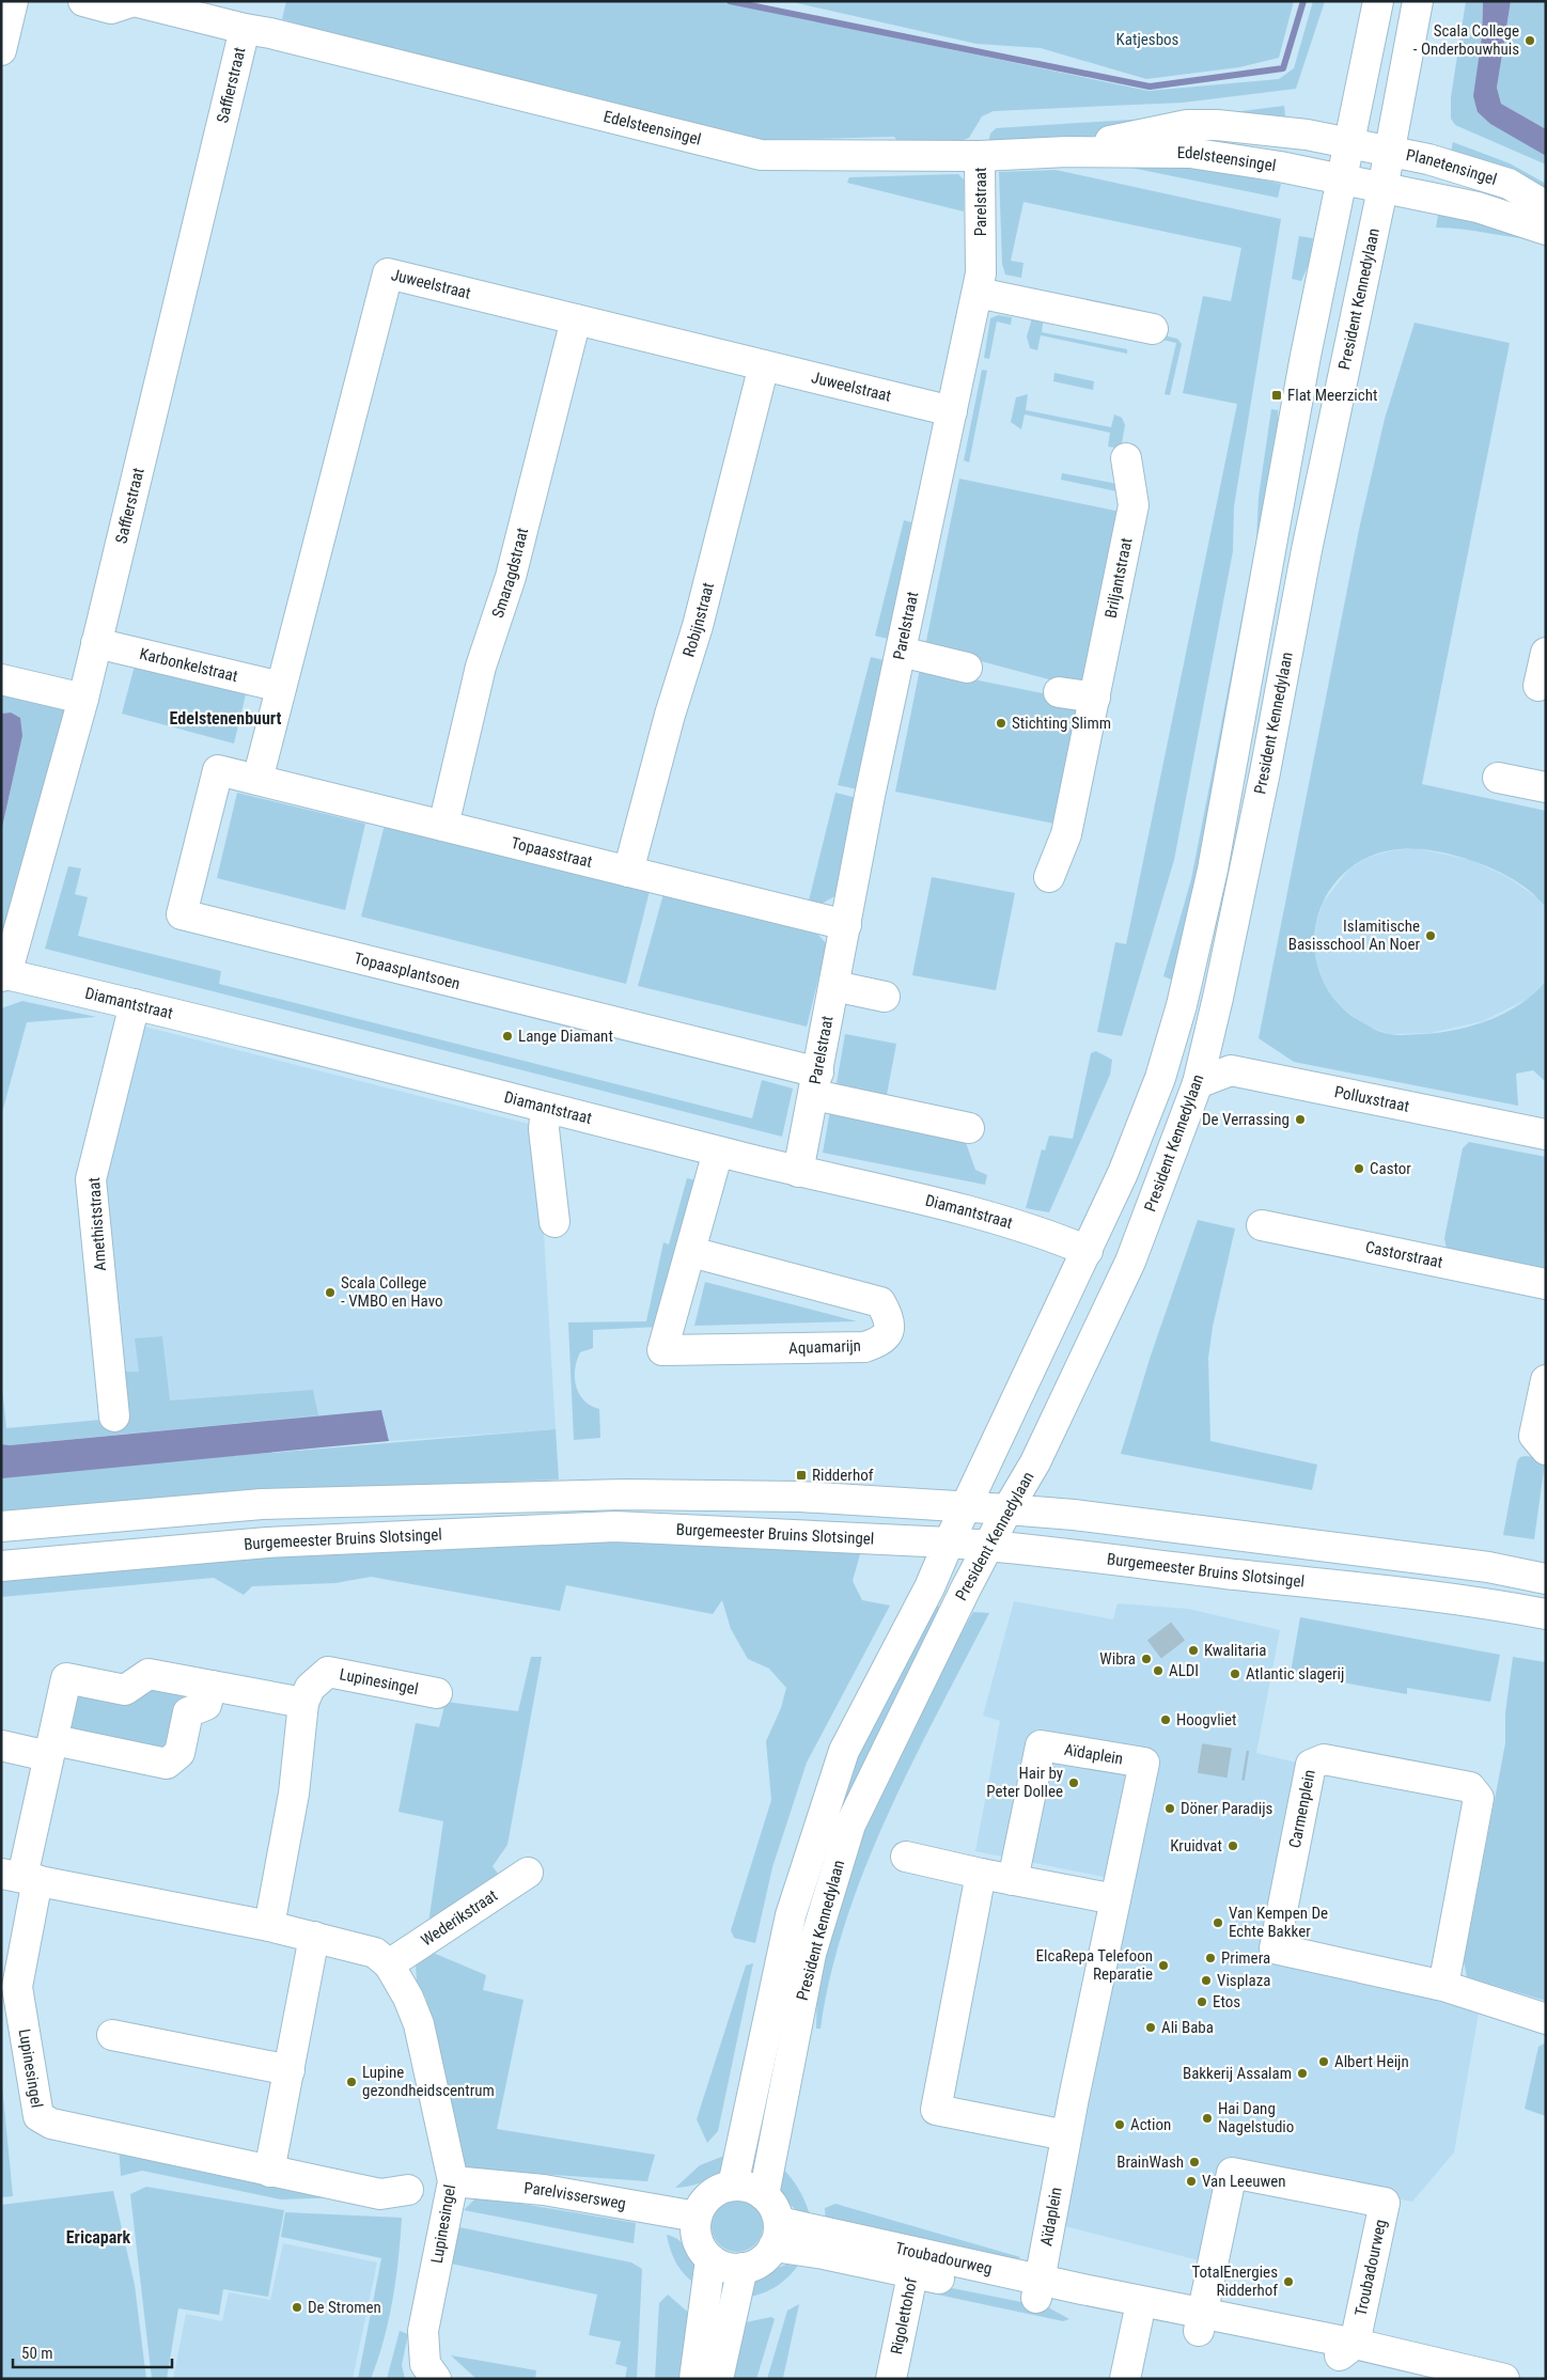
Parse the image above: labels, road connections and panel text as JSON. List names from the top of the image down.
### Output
{
  "streets": {
    "street": [
      "Saffierstraat",
      "Edelsteensingel",
      "Planetensingel",
      "Parelstraat",
      "Juweelstraat",
      "President Kennedylaan",
      "Smaragdstraat",
      "Briljantstraat",
      "Robijnstraat",
      "Karbonkelstraat",
      "Topaasstraat",
      "Topaasplantsoen",
      "Diamantstraat",
      "Polluxstraat",
      "Amethiststraat",
      "Castorstraat",
      "Aquamarijn",
      "Burgemeester Bruins Slotsingel",
      "Lupinesingel",
      "Aïdaplein",
      "Carmenplein",
      "Wederikstraat",
      "Parelvissersweg",
      "Troubadourweg",
      "Rigolettohof"
    ]
  },
  "crossings": [
    ["Saffierstraat", "Edelsteensingel"],
    ["Saffierstraat", "Karbonkelstraat"],
    ["Saffierstraat", "Diamantstraat"],
    ["Edelsteensingel", "Planetensingel"],
    ["Edelsteensingel", "Parelstraat"],
    ["Edelsteensingel", "President Kennedylaan"],
    ["Planetensingel", "President Kennedylaan"],
    ["Parelstraat", "Juweelstraat"],
    ["Parelstraat", "Topaasstraat"],
    ["Parelstraat", "Topaasplantsoen"],
    ["Parelstraat", "Diamantstraat"],
    ["Juweelstraat", "Smaragdstraat"],
    ["Juweelstraat", "Robijnstraat"],
    ["Juweelstraat", "Karbonkelstraat"],
    ["Juweelstraat", "Topaasstraat"],
    ["Juweelstraat", "Topaasplantsoen"],
    ["President Kennedylaan", "Diamantstraat"],
    ["President Kennedylaan", "Polluxstraat"],
    ["President Kennedylaan", "Burgemeester Bruins Slotsingel"],
    ["President Kennedylaan", "Parelvissersweg"],
    ["President Kennedylaan", "Troubadourweg"],
    ["Smaragdstraat", "Topaasstraat"],
    ["Robijnstraat", "Topaasstraat"],
    ["Topaasstraat", "Topaasplantsoen"],
    ["Diamantstraat", "Amethiststraat"],
    ["Diamantstraat", "Aquamarijn"],
    ["Lupinesingel", "Wederikstraat"],
    ["Lupinesingel", "Parelvissersweg"],
    ["Aïdaplein", "Troubadourweg"],
    ["Parelvissersweg", "Troubadourweg"],
    ["Troubadourweg", "Rigolettohof"]
  ],
  "districts": ["Edelstenenbuurt", "Ericapark"],
  "parks": ["Katjesbos"],
  "places": {
    "other": [
      "Scala College - Onderbouwhuis",
      "Stichting Slimm",
      "Islamitische Basisschool An Noer",
      "Lange Diamant",
      "De Verrassing",
      "Castor",
      "Scala College - VMBO en Havo",
      "Kwalitaria",
      "Wibra",
      "ALDI",
      "Atlantic slagerij",
      "Hoogvliet",
      "Hair by Peter Dollee",
      "Döner Paradijs",
      "Kruidvat",
      "Van Kempen De Echte Bakker",
      "Primera",
      "ElcaRepa Telefoon Reparatie",
      "Visplaza",
      "Etos",
      "Ali Baba",
      "Albert Heijn",
      "Bakkerij Assalam",
      "Lupine gezondheidscentrum",
      "Hai Dang Nagelstudio",
      "Action",
      "BrainWash",
      "Van Leeuwen",
      "TotalEnergies Ridderhof",
      "De Stromen"
    ],
    "transit": ["Flat Meerzicht", "Ridderhof"]
  },
  "scale_bar": "50 m"
}
